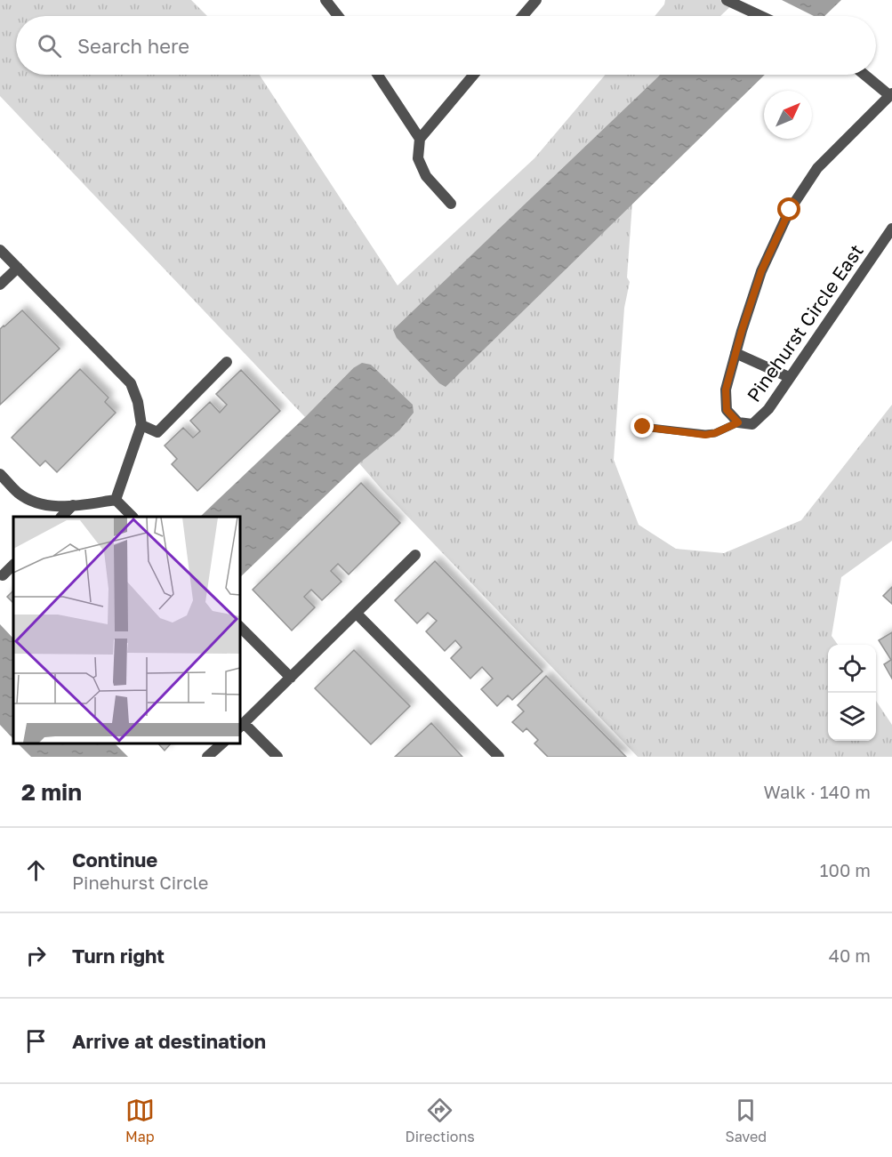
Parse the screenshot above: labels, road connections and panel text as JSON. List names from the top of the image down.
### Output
{
  "streets": {
    "street": ["Pinehurst Circle East"]
  },
  "north": "top right",
  "page": {
    "search": "Search here",
    "heading": ["2 min", "Walk · 140 m"],
    "list": [
      ["Continue", "Pinehurst Circle", "100 m"],
      ["Turn right", "40 m"],
      "Arrive at destination"
    ],
    "nav": ["Map", "Directions", "Saved"]
  }
}
